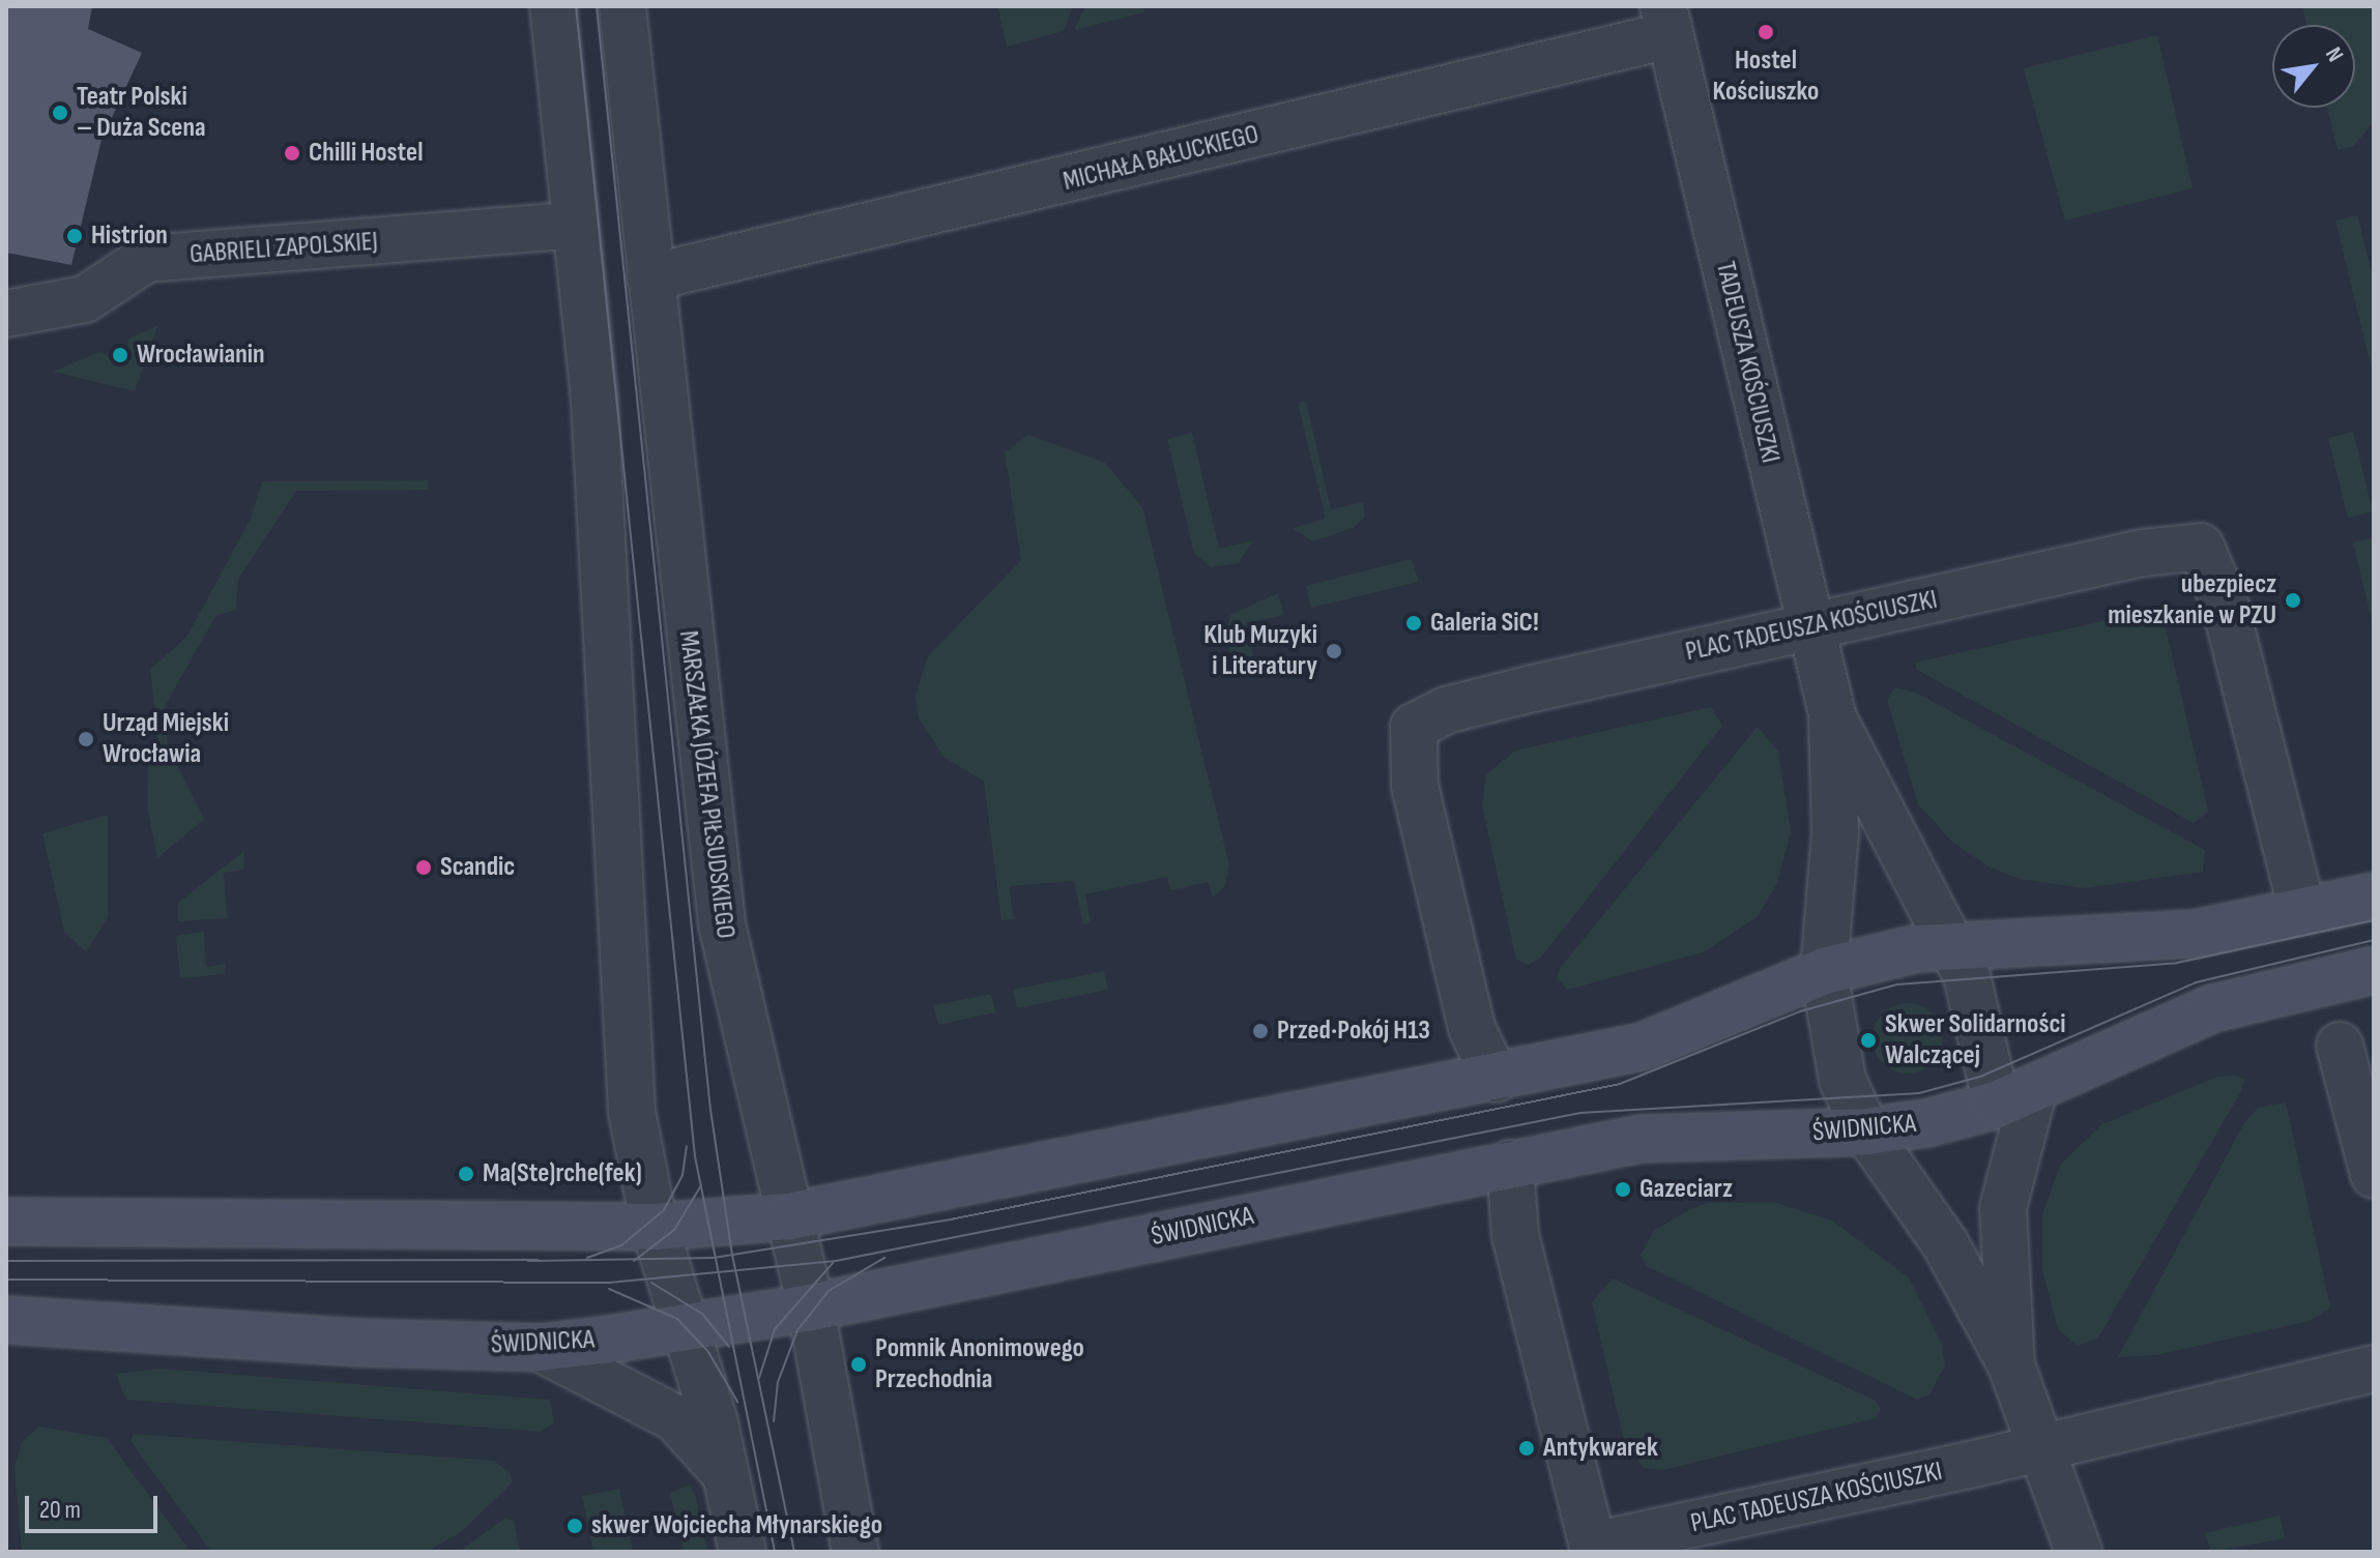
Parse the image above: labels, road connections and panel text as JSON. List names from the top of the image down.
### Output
{
  "streets": {
    "main road": ["ŚWIDNICKA"],
    "street": [
      "MICHAŁA BAŁUCKIEGO",
      "GABRIELI ZAPOLSKIEJ",
      "TADEUSZA KOŚCIUSZKI",
      "PLAC TADEUSZA KOŚCIUSZKI",
      "MARSZAŁKA JÓZEFA PIŁSUDSKIEGO"
    ]
  },
  "crossings": [
    ["MICHAŁA BAŁUCKIEGO", "TADEUSZA KOŚCIUSZKI"],
    ["MICHAŁA BAŁUCKIEGO", "MARSZAŁKA JÓZEFA PIŁSUDSKIEGO"],
    ["TADEUSZA KOŚCIUSZKI", "PLAC TADEUSZA KOŚCIUSZKI"],
    ["TADEUSZA KOŚCIUSZKI", "ŚWIDNICKA"],
    ["PLAC TADEUSZA KOŚCIUSZKI", "ŚWIDNICKA"],
    ["MARSZAŁKA JÓZEFA PIŁSUDSKIEGO", "ŚWIDNICKA"]
  ],
  "places": [
    "Hostel Kościuszko",
    "Teatr Polski – Duża Scena",
    "Chilli Hostel",
    "Histrion",
    "Wrocławianin",
    "ubezpiecz mieszkanie w PZU",
    "Galeria SiC!",
    "Klub Muzyki i Literatury",
    "Urząd Miejski Wrocławia",
    "Scandic",
    "Przed·Pokój H13",
    "Skwer Solidarności Walczącej",
    "Ma(Ste)rche(fek)",
    "Gazeciarz",
    "Pomnik Anonimowego Przechodnia",
    "Antykwarek",
    "skwer Wojciecha Młynarskiego"
  ],
  "scale_bar": "20 m",
  "north": "top right"
}
